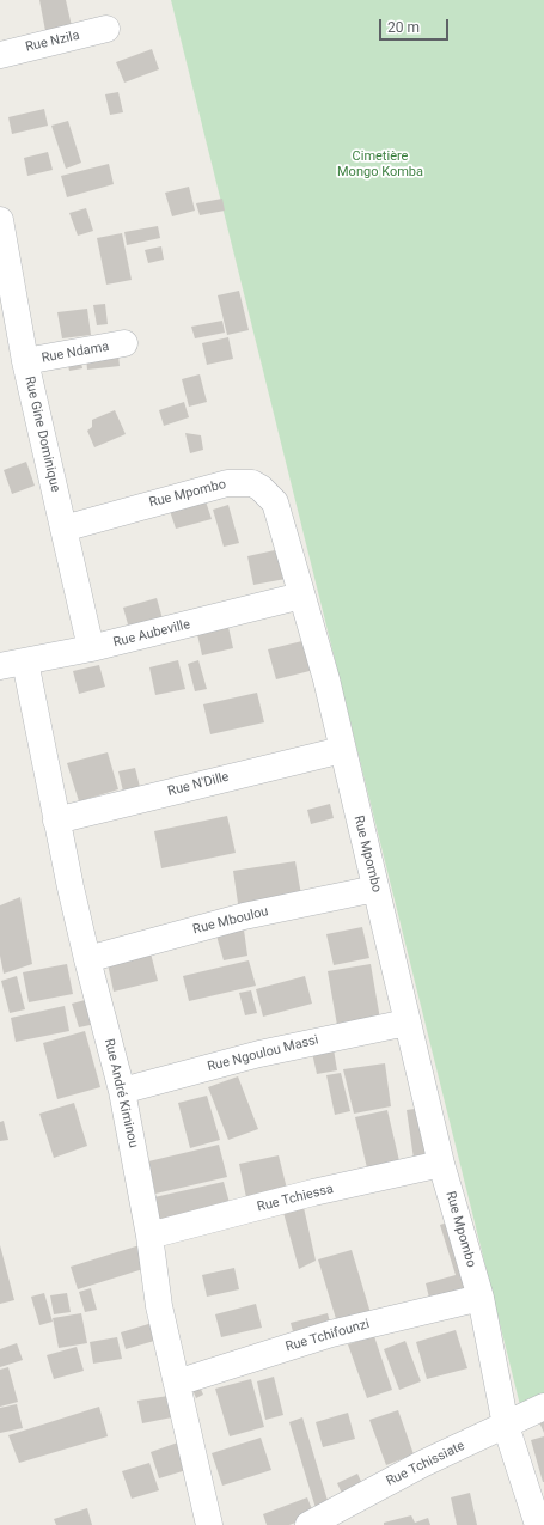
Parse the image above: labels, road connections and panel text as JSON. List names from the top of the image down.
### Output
{
  "streets": {
    "street": [
      "Rue Nzila",
      "Rue Ndama",
      "Rue Gine Dominique",
      "Rue Mpombo",
      "Rue Aubeville",
      "Rue N'Dille",
      "Rue Mboulou",
      "Rue Ngoulou Massi",
      "Rue André Kiminou",
      "Rue Tchiessa",
      "Rue Tchifounzi",
      "Rue Tchissiate"
    ]
  },
  "crossings": [
    ["Rue Ndama", "Rue Gine Dominique"],
    ["Rue Gine Dominique", "Rue Mpombo"],
    ["Rue Gine Dominique", "Rue Aubeville"],
    ["Rue Mpombo", "Rue Aubeville"],
    ["Rue Mpombo", "Rue N'Dille"],
    ["Rue Mpombo", "Rue Mboulou"],
    ["Rue Mpombo", "Rue Ngoulou Massi"],
    ["Rue Mpombo", "Rue Tchiessa"],
    ["Rue Mpombo", "Rue Tchifounzi"],
    ["Rue Mpombo", "Rue Tchissiate"],
    ["Rue Aubeville", "Rue André Kiminou"],
    ["Rue N'Dille", "Rue André Kiminou"],
    ["Rue Mboulou", "Rue André Kiminou"],
    ["Rue Ngoulou Massi", "Rue André Kiminou"],
    ["Rue André Kiminou", "Rue Tchiessa"],
    ["Rue André Kiminou", "Rue Tchifounzi"]
  ],
  "parks": ["Cimetière Mongo Komba"],
  "scale_bar": "20 m"
}
